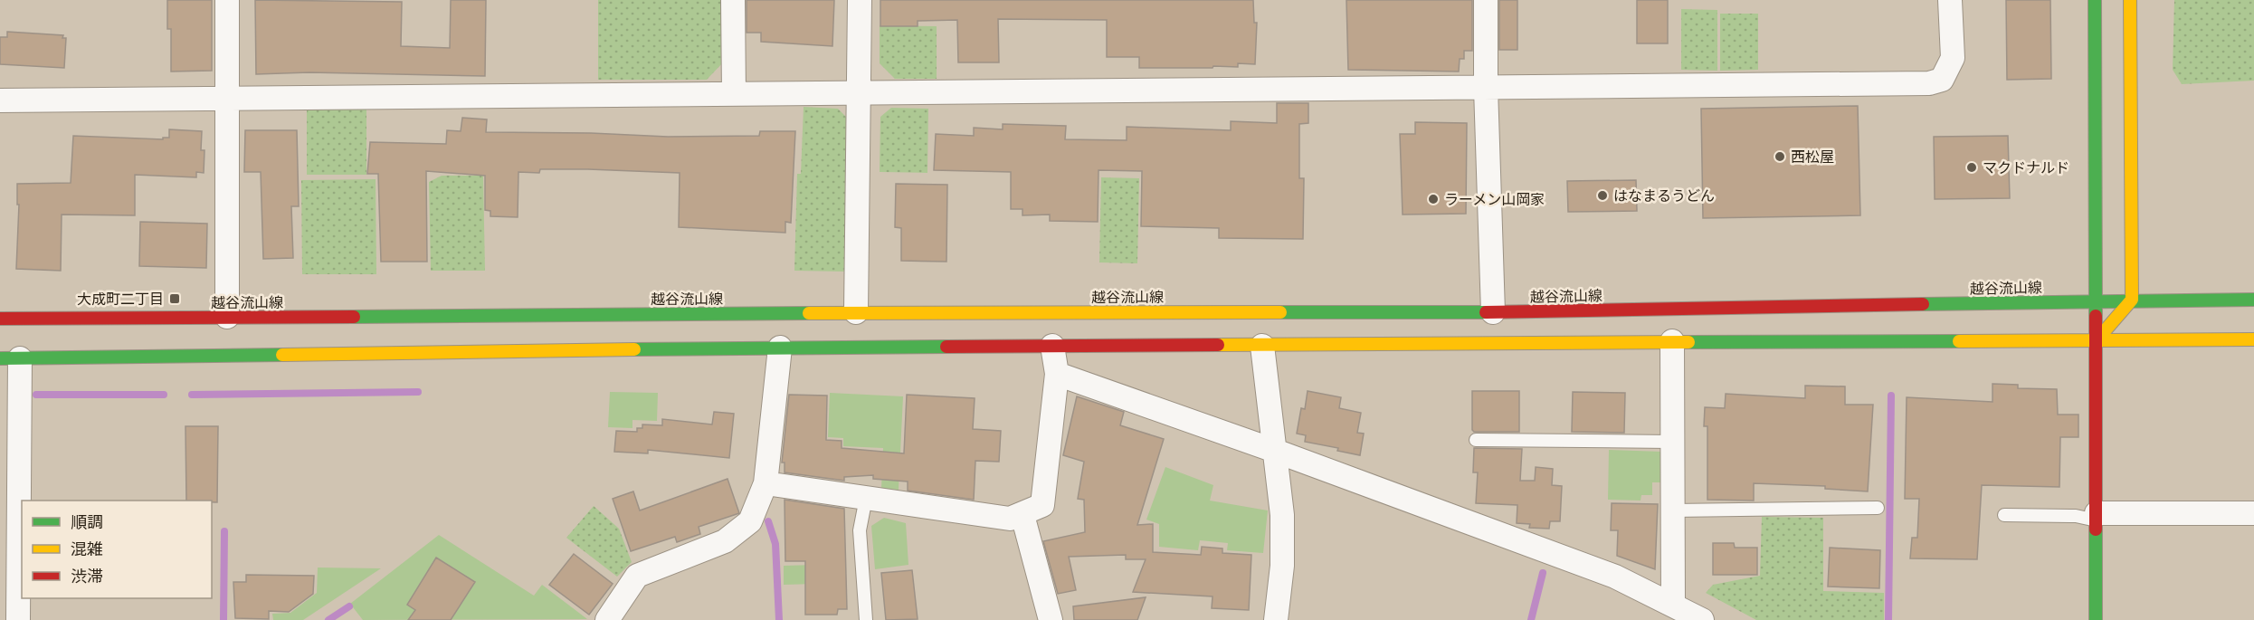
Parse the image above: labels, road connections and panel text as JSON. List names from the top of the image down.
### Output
{
  "streets": {
    "main road": ["越谷流山線"]
  },
  "places": {
    "other": [
      "西松屋",
      "マクドナルド",
      "はなまるうどん",
      "ラーメン山岡家"
    ],
    "transit": ["大成町二丁目"]
  },
  "legend": ["順調", "混雑", "渋滞"]
}
